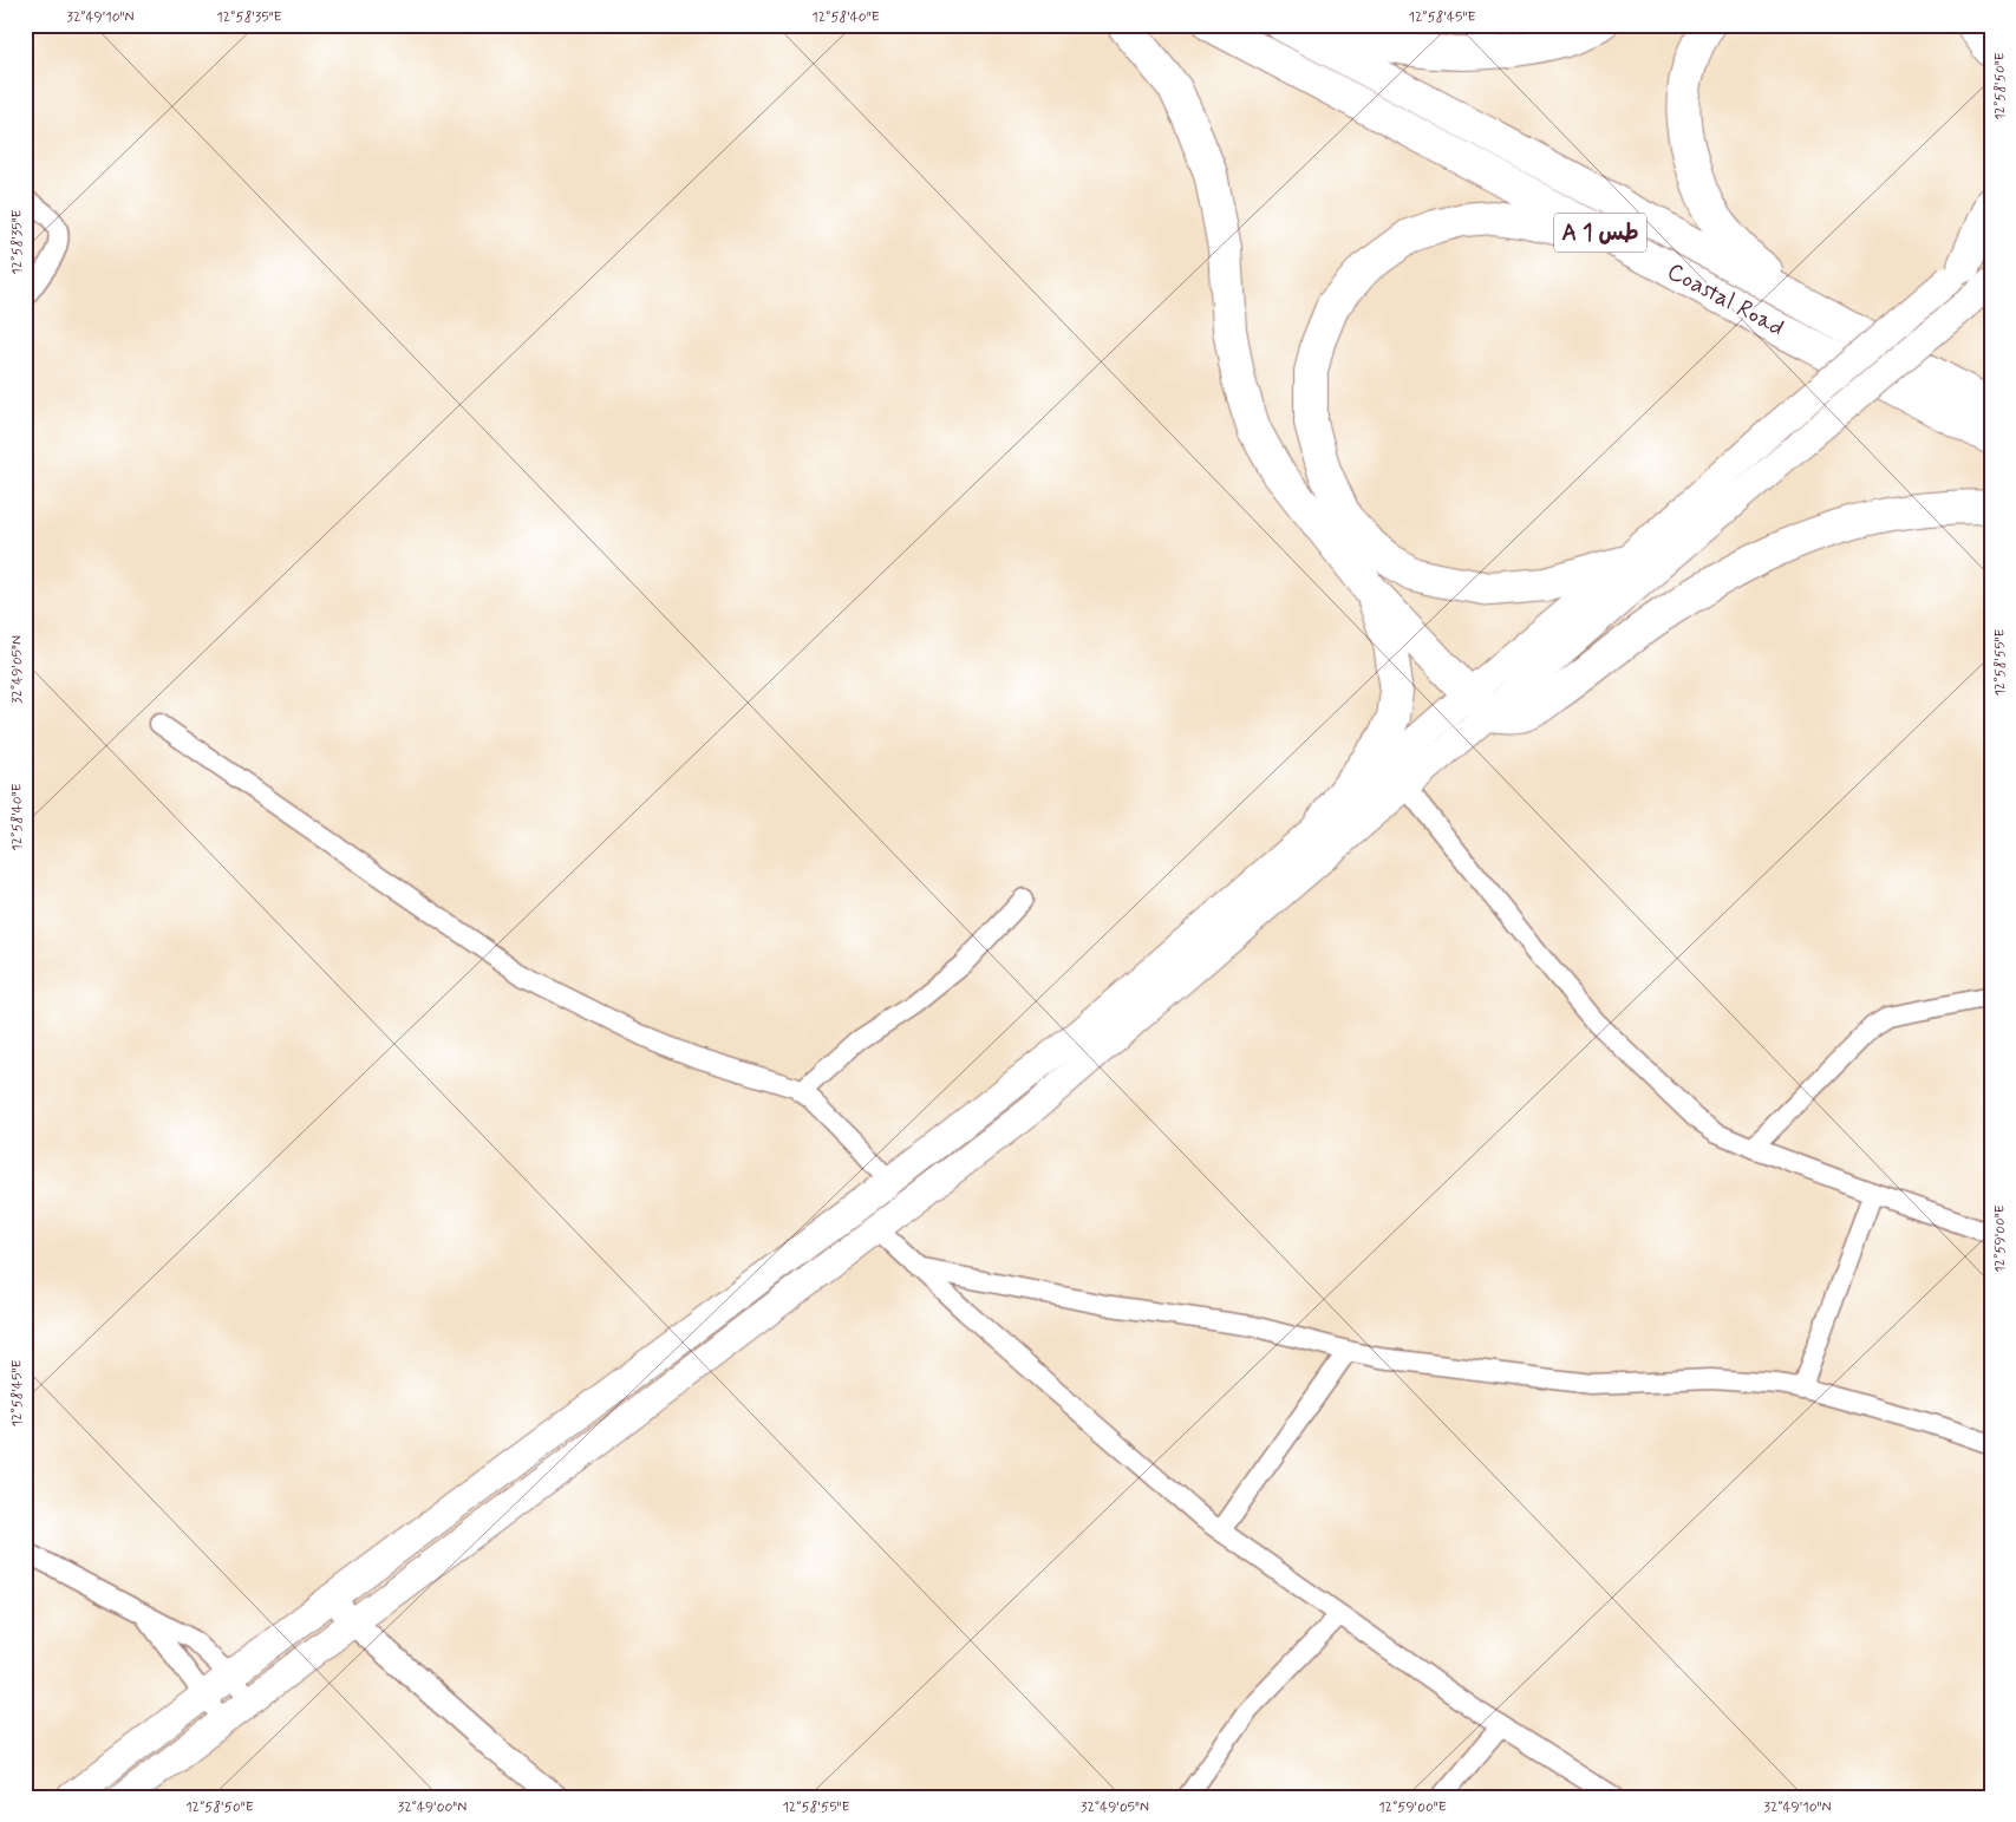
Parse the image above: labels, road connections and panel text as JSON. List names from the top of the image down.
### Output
{
  "streets": {
    "highway": ["A 1 طس", "Coastal Road"]
  },
  "coordinates": [
    "32°49'10\"N",
    "12°58'35\"E",
    "12°58'40\"E",
    "12°58'45\"E",
    "12°58'50\"E",
    "12°58'55\"E",
    "32°49'05\"N",
    "12°59'00\"E",
    "32°49'00\"N"
  ]
}
